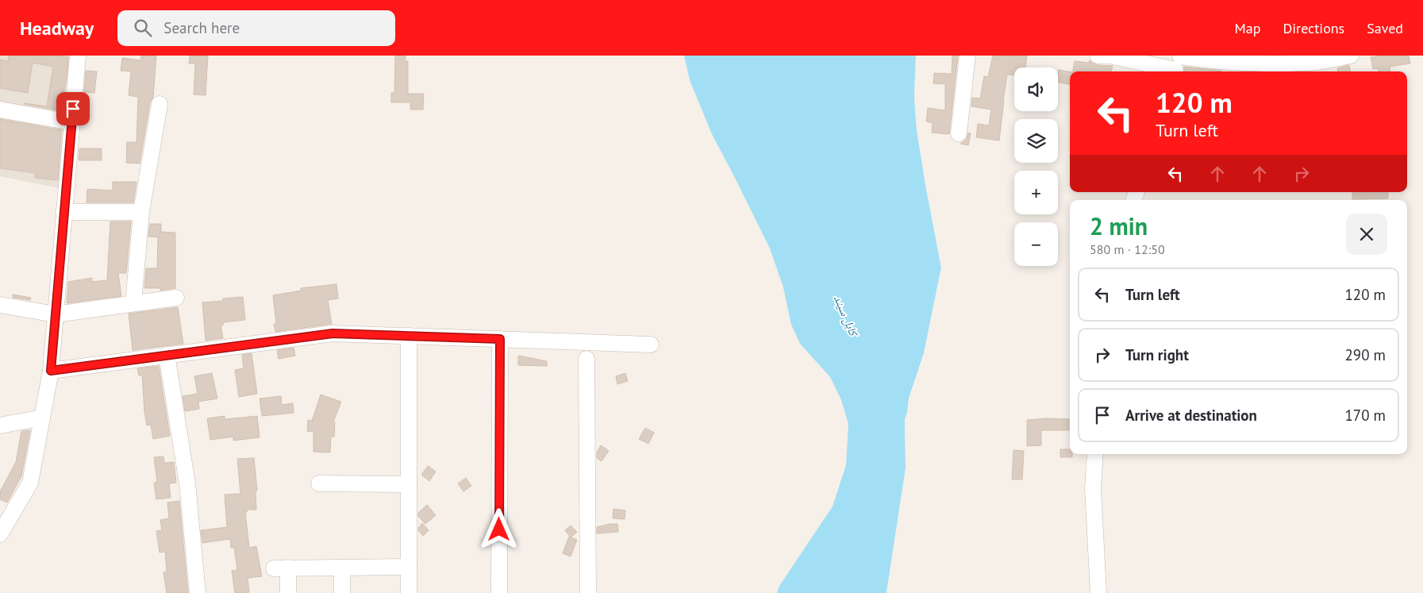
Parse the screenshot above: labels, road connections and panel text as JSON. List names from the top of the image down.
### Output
{
  "water": ["کابل سيند"],
  "page": {
    "header": "Headway",
    "search": "Search here",
    "nav": ["Map", "Directions", "Saved"],
    "map_buttons": ["+", "−"],
    "turn": ["120 m", "Turn left"],
    "heading": ["2 min", "580 m · 12:50"],
    "list": [
      {
        "name": "Turn left",
        "value": "120 m"
      },
      {
        "name": "Turn right",
        "value": "290 m"
      },
      {
        "name": "Arrive at destination",
        "value": "170 m"
      }
    ]
  }
}
